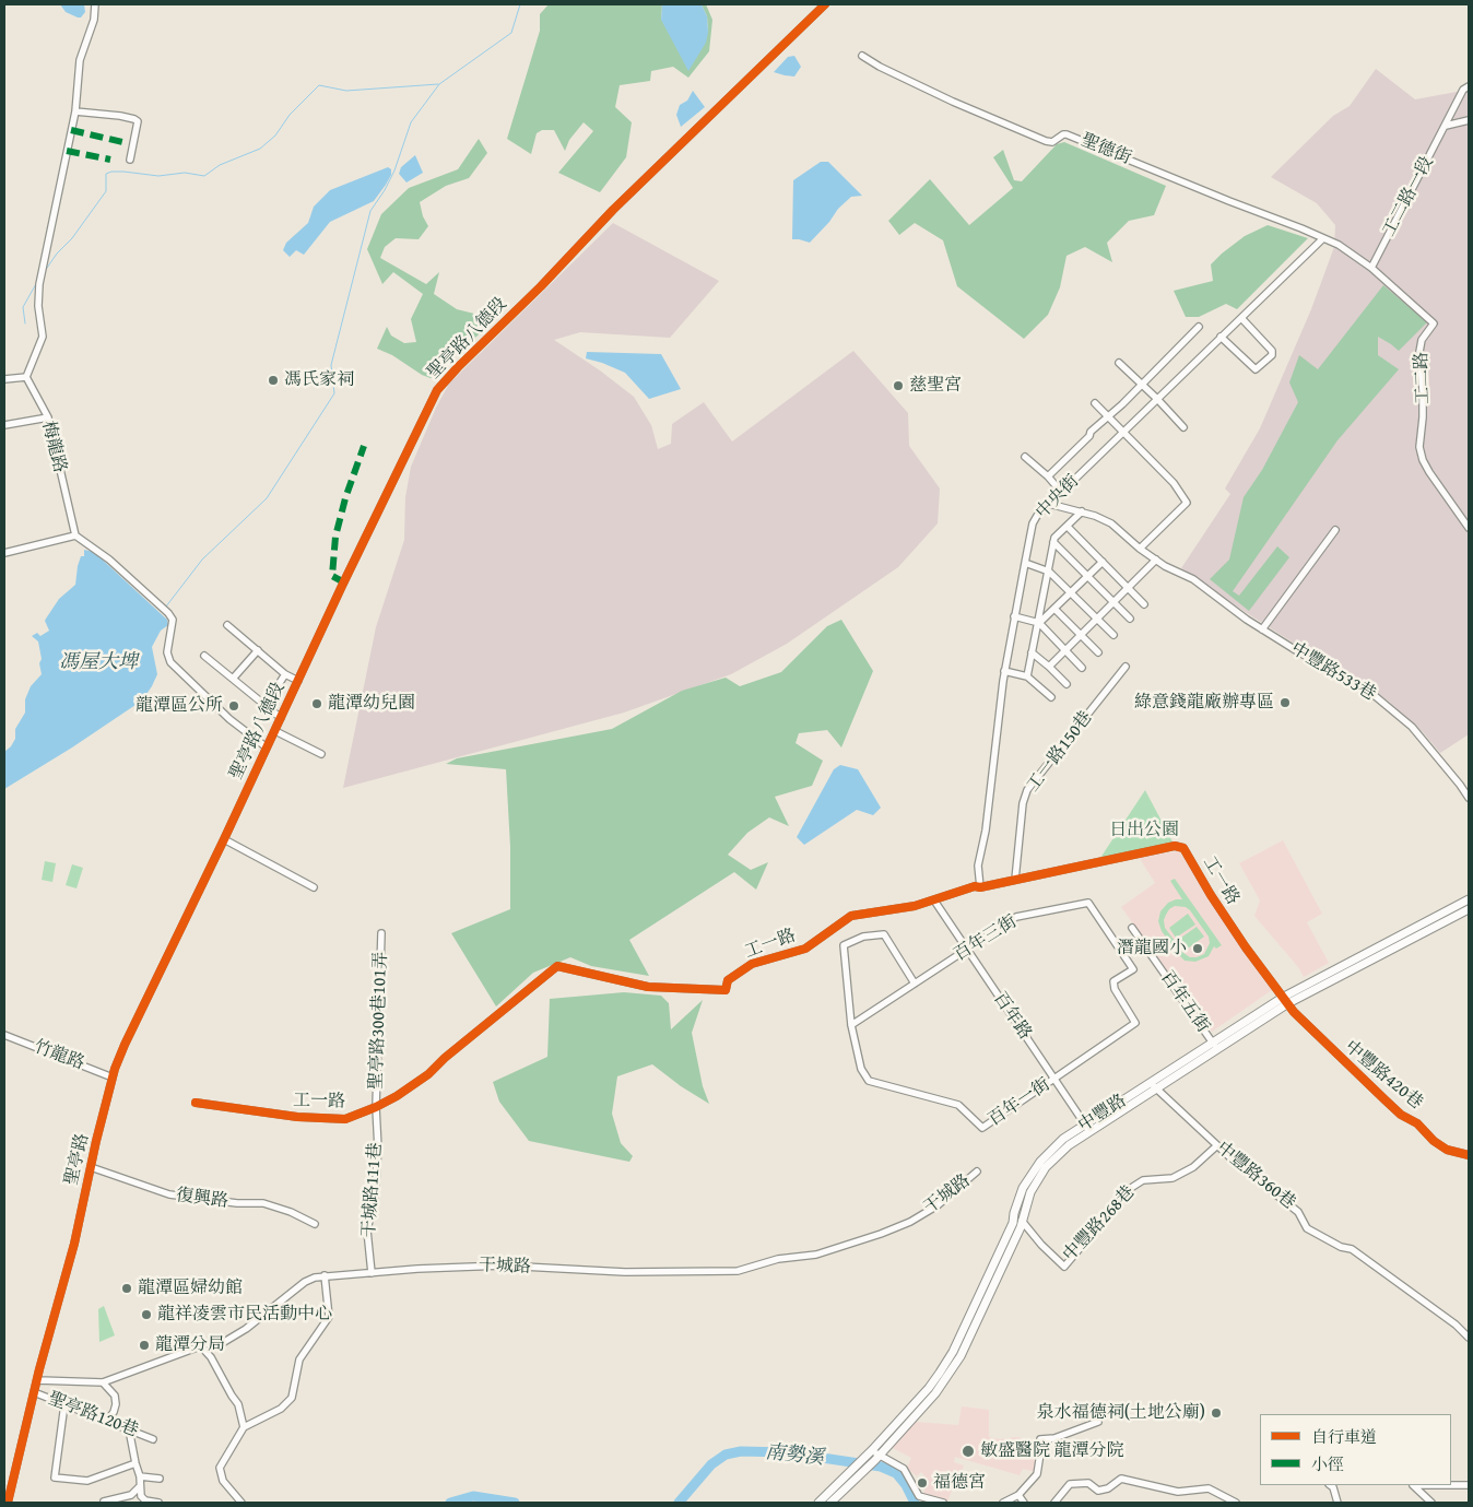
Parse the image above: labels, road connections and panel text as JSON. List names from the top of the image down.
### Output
{
  "streets": {
    "main road": ["中豐路"],
    "street": [
      "聖德街",
      "工二路一段",
      "聖亭路八德段",
      "工二路",
      "梅龍路",
      "中央街",
      "中豐路533巷",
      "工一路150巷",
      "工一路",
      "百年三街",
      "百年五街",
      "百年路",
      "聖亭路300巷101弄",
      "竹龍路",
      "中豐路420巷",
      "百年一街",
      "聖亭路",
      "中豐路360巷",
      "干城路111巷",
      "干城路",
      "復興路",
      "中豐路268巷",
      "聖亭路120巷"
    ]
  },
  "crossings": [
    ["聖德街", "工二路"],
    ["聖德街", "中央街"],
    ["工二路一段", "工二路"],
    ["聖亭路八德段", "聖亭路"],
    ["工二路", "中央街"],
    ["中央街", "中豐路533巷"],
    ["中央街", "工一路"],
    ["工一路150巷", "工一路"],
    ["工一路", "百年路"],
    ["工一路", "聖亭路300巷101弄"],
    ["工一路", "中豐路420巷"],
    ["工一路", "中豐路"],
    ["工一路", "干城路111巷"],
    ["百年三街", "百年路"],
    ["百年三街", "百年一街"],
    ["百年五街", "中豐路"],
    ["百年路", "百年一街"],
    ["百年路", "中豐路"],
    ["聖亭路300巷101弄", "干城路111巷"],
    ["竹龍路", "聖亭路"],
    ["中豐路420巷", "中豐路"],
    ["中豐路", "中豐路360巷"],
    ["中豐路", "中豐路268巷"],
    ["聖亭路", "干城路"],
    ["聖亭路", "復興路"],
    ["聖亭路", "聖亭路120巷"],
    ["中豐路360巷", "中豐路268巷"],
    ["干城路111巷", "干城路"]
  ],
  "water": ["馮屋大埤", "南勢溪"],
  "parks": ["日出公園"],
  "places": [
    "馮氏家祠",
    "慈聖宮",
    "綠意錢龍廠辦專區",
    "龍潭幼兒園",
    "龍潭區公所",
    "潛龍國小",
    "龍潭區婦幼館",
    "龍祥凌雲市民活動中心",
    "龍潭分局",
    "泉水福德祠(土地公廟)",
    "敏盛醫院 龍潭分院",
    "福德宮"
  ],
  "legend": ["自行車道", "小徑"]
}
